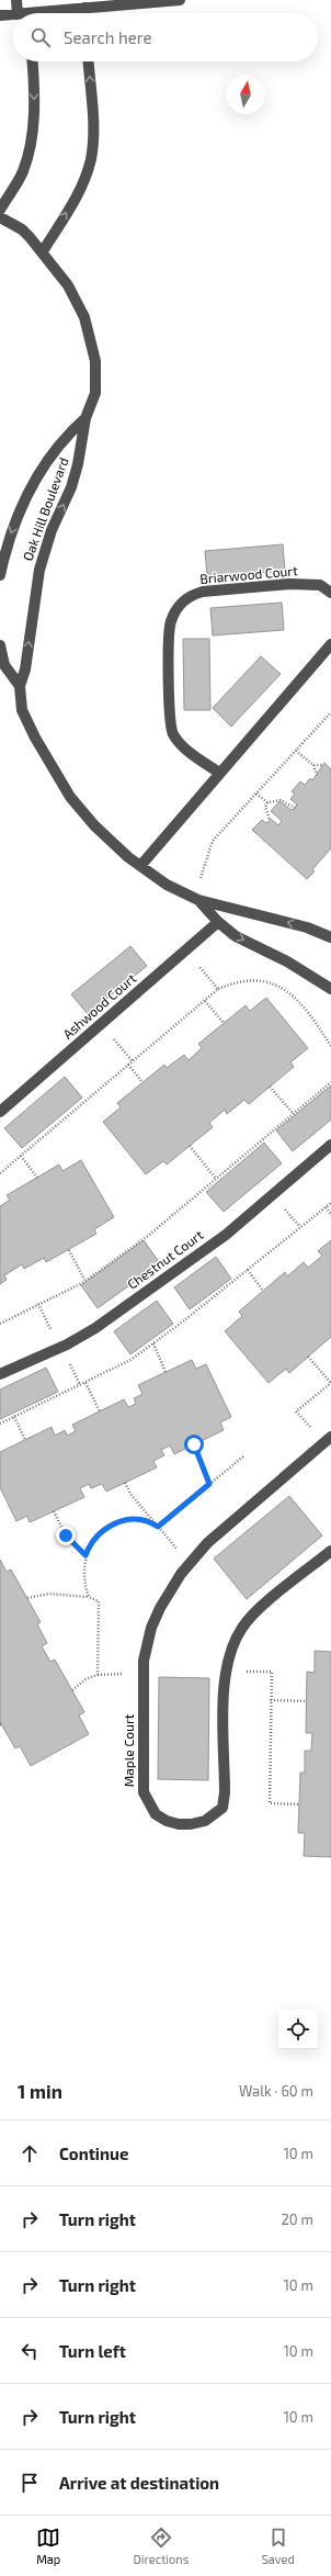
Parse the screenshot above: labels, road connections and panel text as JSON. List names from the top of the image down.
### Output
{
  "streets": {
    "street": [
      "Oak Hill Boulevard",
      "Briarwood Court",
      "Ashwood Court",
      "Chestnut Court",
      "Maple Court"
    ]
  },
  "crossings": [
    ["Oak Hill Boulevard", "Ashwood Court"]
  ],
  "north": "top",
  "page": {
    "search": "Search here",
    "heading": ["1 min", "Walk · 60 m"],
    "list": [
      ["Continue", "10 m"],
      ["Turn right", "20 m"],
      ["Turn right", "10 m"],
      ["Turn left", "10 m"],
      ["Turn right", "10 m"],
      "Arrive at destination"
    ],
    "nav": ["Map", "Directions", "Saved"]
  }
}
